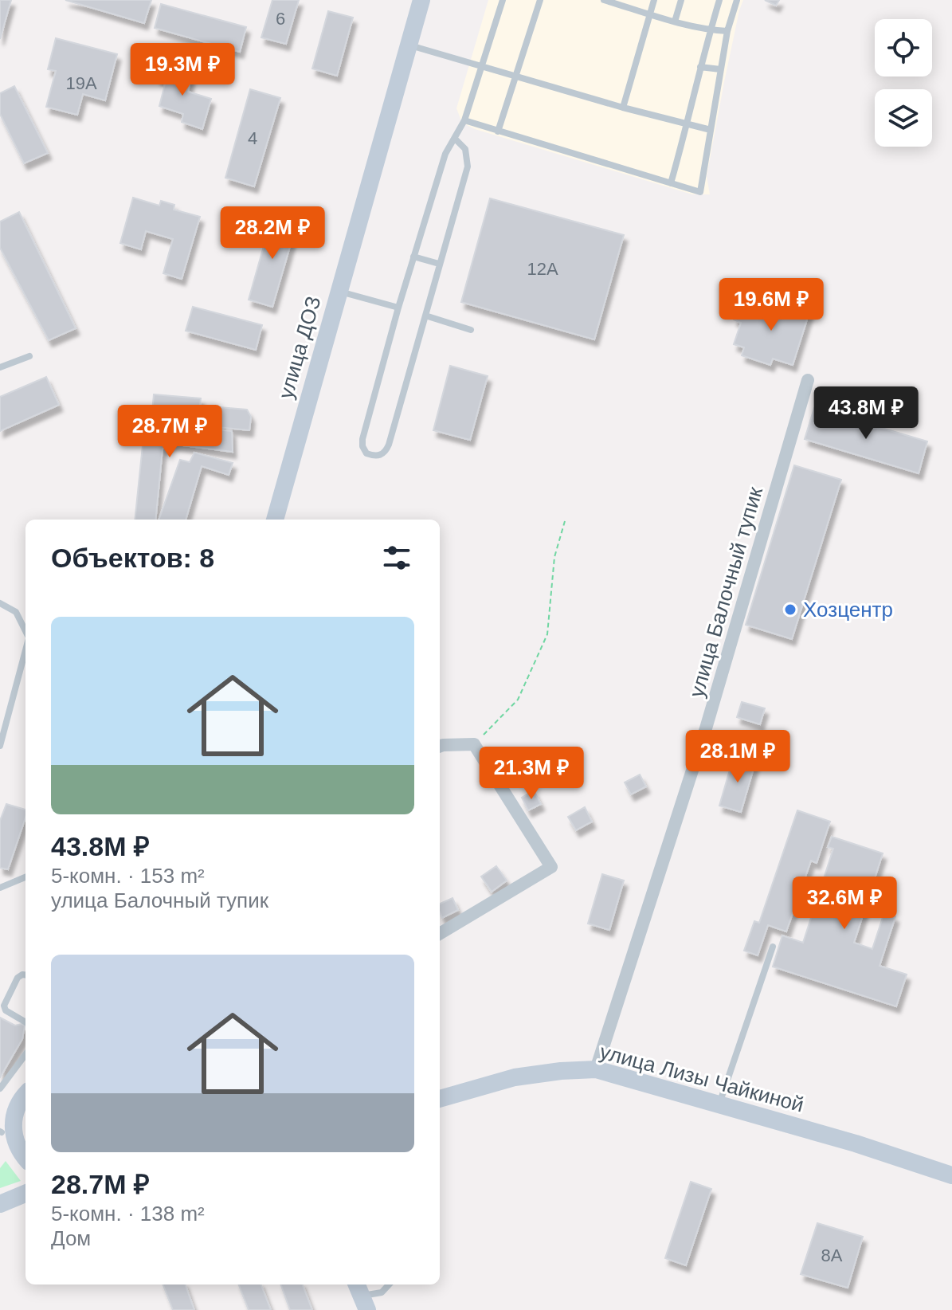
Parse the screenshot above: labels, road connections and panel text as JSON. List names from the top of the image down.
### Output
{
  "streets": {
    "main road": ["улица ДОЗ", "улица Лизы Чайкиной"],
    "street": ["улица Балочный тупик"]
  },
  "crossings": [
    ["улица Балочный тупик", "улица Лизы Чайкиной"]
  ],
  "places": ["Хозцентр"],
  "house_numbers": [
    "6",
    "19А",
    "4",
    "12А",
    "8А"
  ],
  "page": {
    "price": [
      "19.3M ₽",
      "28.2M ₽",
      "19.6M ₽",
      "43.8M ₽",
      "28.7M ₽",
      "28.1M ₽",
      "21.3M ₽",
      "32.6M ₽"
    ],
    "heading": "Объектов: 8",
    "list": [
      {
        "name": "43.8M ₽",
        "note": "5-комн. · 153 m² · улица Балочный тупик"
      },
      {
        "name": "28.7M ₽",
        "note": "5-комн. · 138 m² · Дом"
      }
    ]
  }
}
